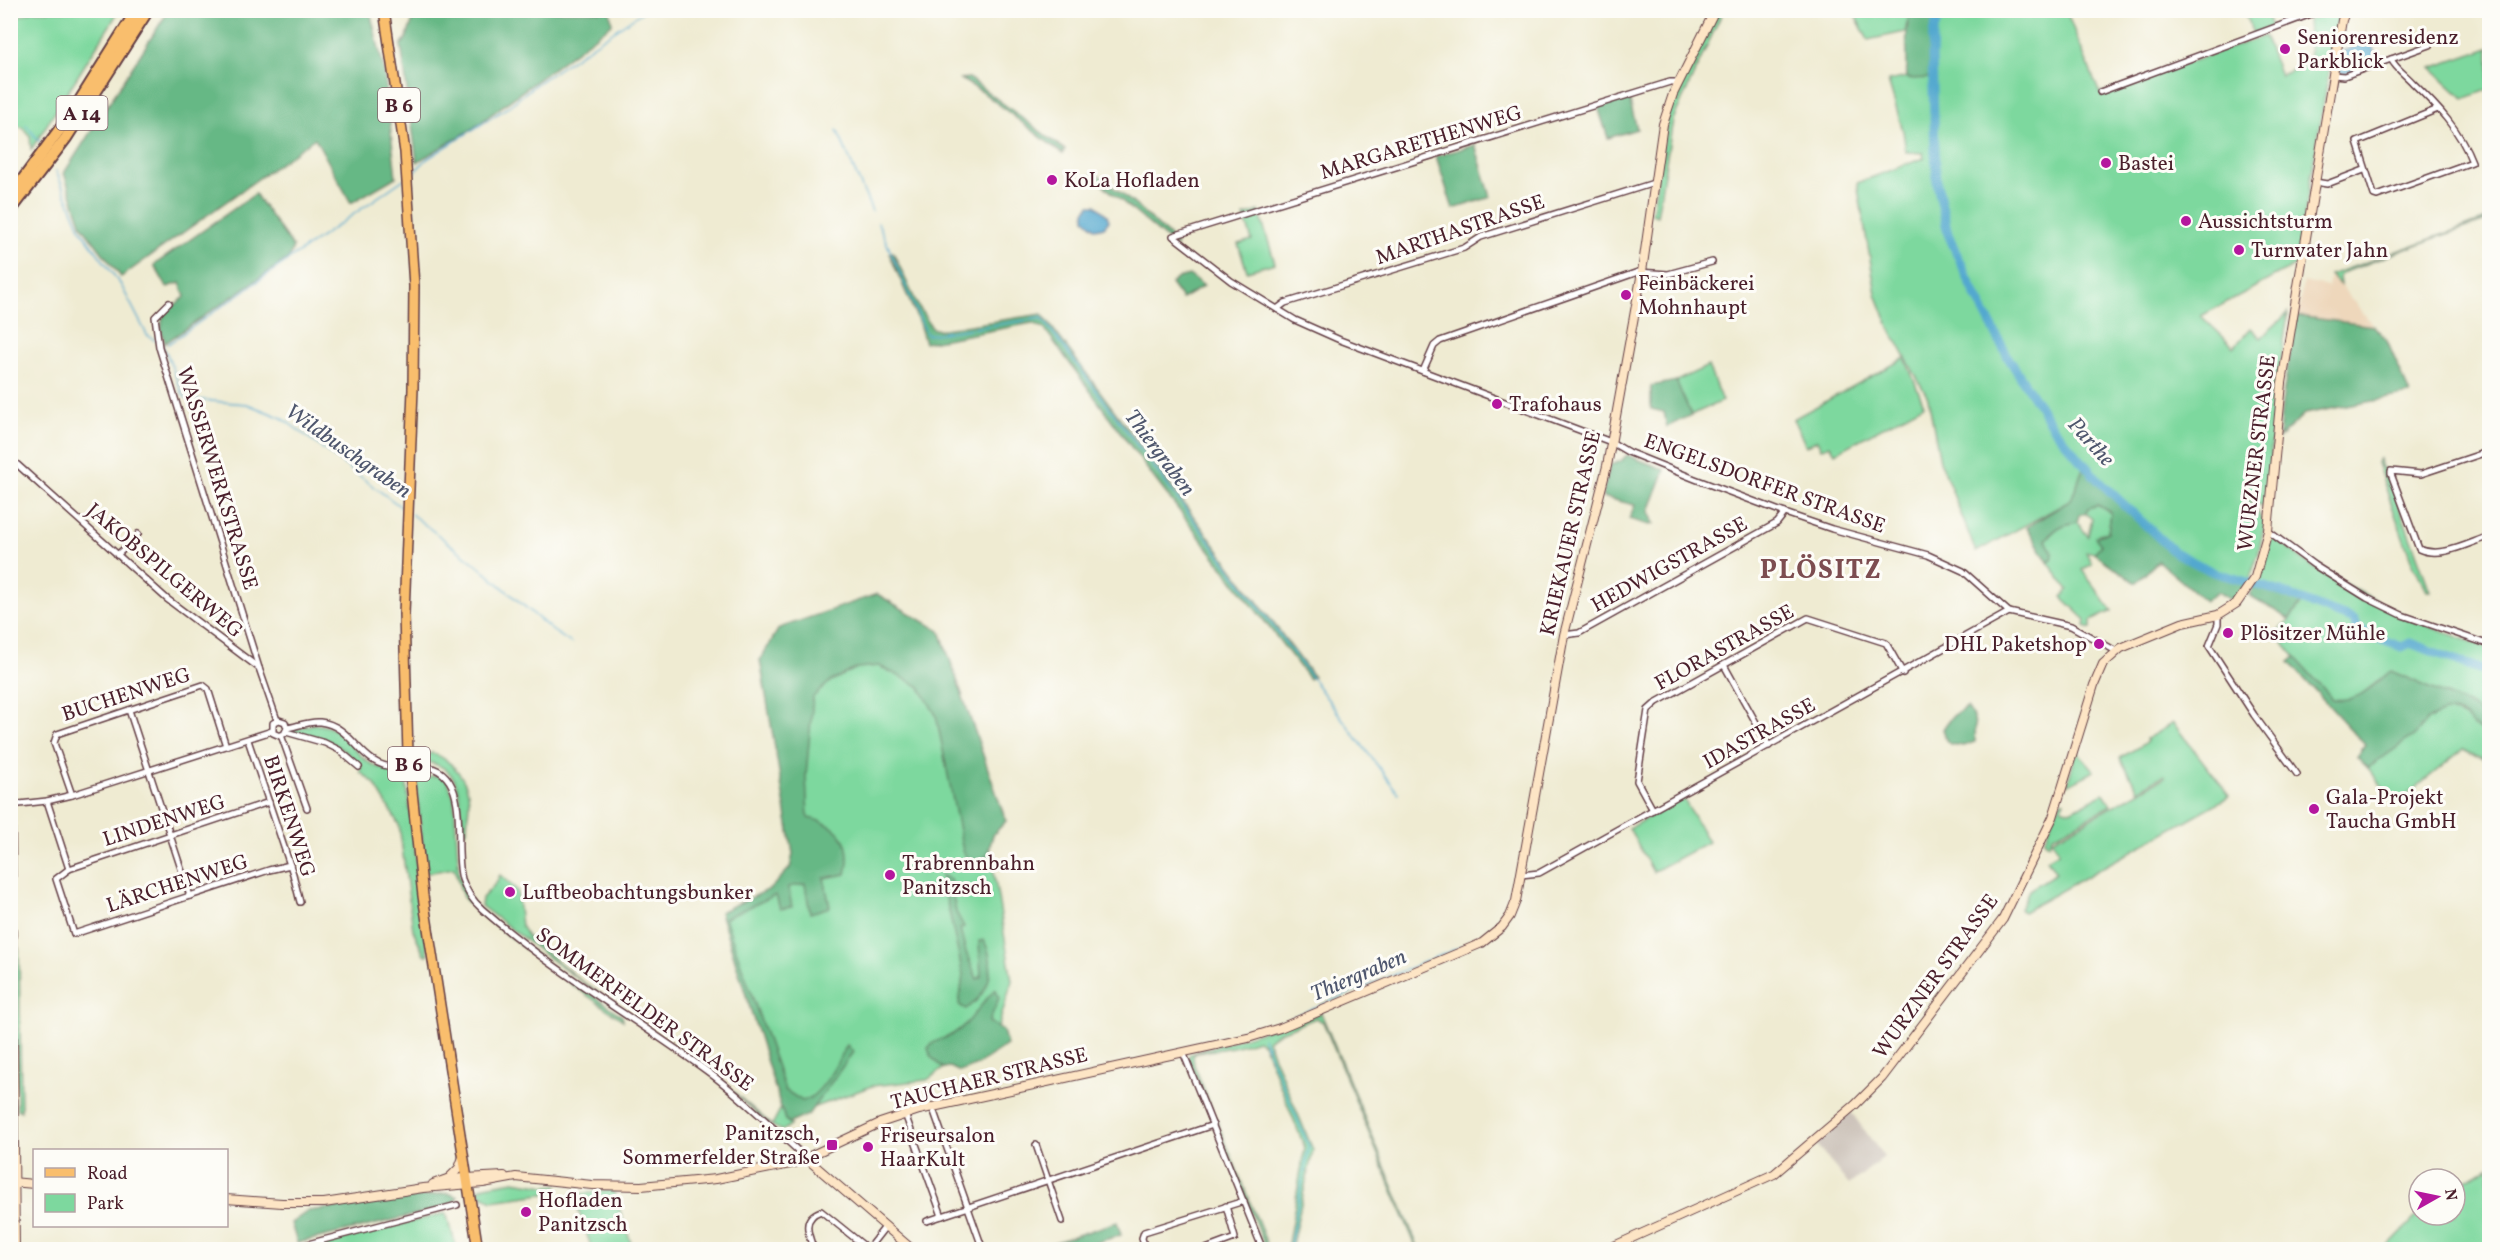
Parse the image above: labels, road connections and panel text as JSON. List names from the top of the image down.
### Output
{
  "streets": {
    "highway": ["A 14"],
    "main road": ["B 6"],
    "street": [
      "MARGARETHENWEG",
      "MARTHASTRASSE",
      "WURZNER STRASSE",
      "WASSERWERKSTRASSE",
      "ENGELSDORFER STRASSE",
      "KRIEKAUER STRASSE",
      "HEDWIGSTRASSE",
      "JAKOBSPILGERWEG",
      "FLORASTRASSE",
      "BUCHENWEG",
      "IDASTRASSE",
      "BIRKENWEG",
      "LINDENWEG",
      "LÄRCHENWEG",
      "SOMMERFELDER STRASSE",
      "TAUCHAER STRASSE"
    ]
  },
  "crossings": [
    ["B 6", "TAUCHAER STRASSE"],
    ["MARGARETHENWEG", "ENGELSDORFER STRASSE"],
    ["MARGARETHENWEG", "KRIEKAUER STRASSE"],
    ["MARTHASTRASSE", "ENGELSDORFER STRASSE"],
    ["MARTHASTRASSE", "KRIEKAUER STRASSE"],
    ["WURZNER STRASSE", "ENGELSDORFER STRASSE"],
    ["WASSERWERKSTRASSE", "JAKOBSPILGERWEG"],
    ["ENGELSDORFER STRASSE", "KRIEKAUER STRASSE"],
    ["ENGELSDORFER STRASSE", "HEDWIGSTRASSE"],
    ["ENGELSDORFER STRASSE", "IDASTRASSE"],
    ["KRIEKAUER STRASSE", "HEDWIGSTRASSE"],
    ["KRIEKAUER STRASSE", "IDASTRASSE"],
    ["KRIEKAUER STRASSE", "TAUCHAER STRASSE"],
    ["FLORASTRASSE", "IDASTRASSE"],
    ["BIRKENWEG", "LINDENWEG"],
    ["BIRKENWEG", "LÄRCHENWEG"],
    ["LINDENWEG", "LÄRCHENWEG"],
    ["SOMMERFELDER STRASSE", "TAUCHAER STRASSE"]
  ],
  "districts": ["PLÖSITZ"],
  "water": ["Parthe", "Wildbuschgraben", "Thiergraben"],
  "places": {
    "other": [
      "Seniorenresidenz Parkblick",
      "Bastei",
      "KoLa Hofladen",
      "Aussichtsturm",
      "Turnvater Jahn",
      "Feinbäckerei Mohnhaupt",
      "Trafohaus",
      "Plösitzer Mühle",
      "DHL Paketshop",
      "Gala-Projekt Taucha GmbH",
      "Trabrennbahn Panitzsch",
      "Luftbeobachtungsbunker",
      "Friseursalon HaarKult",
      "Hofladen Panitzsch"
    ],
    "transit": ["Panitzsch, Sommerfelder Straße"]
  },
  "legend": ["Road", "Park"],
  "north": "right"
}
